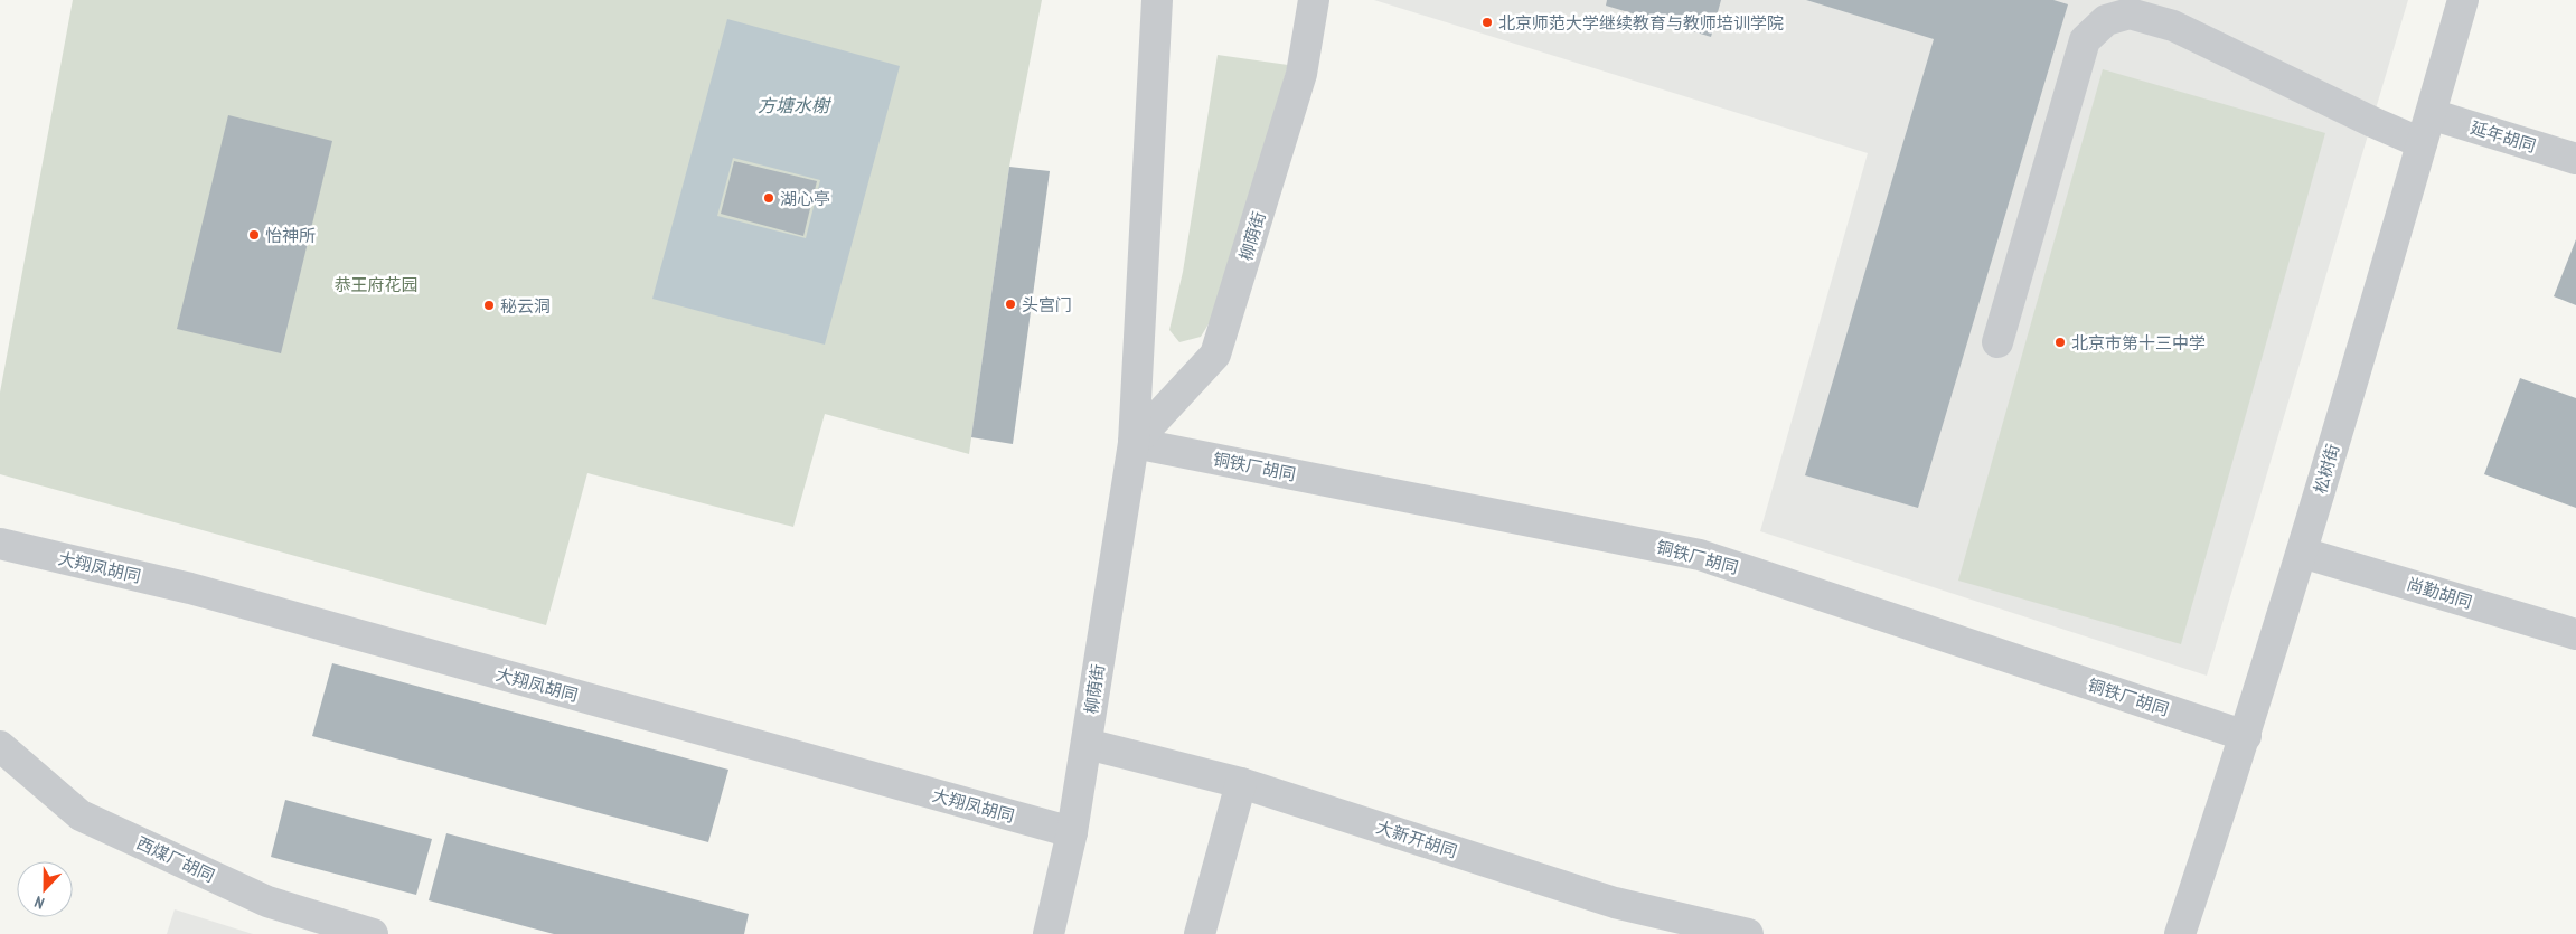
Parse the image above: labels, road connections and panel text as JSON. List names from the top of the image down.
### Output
{
  "streets": {
    "street": [
      "延年胡同",
      "柳荫街",
      "铜铁厂胡同",
      "松树街",
      "大翔凤胡同",
      "尚勤胡同",
      "大新开胡同",
      "西煤厂胡同"
    ]
  },
  "crossings": [
    ["延年胡同", "松树街"],
    ["柳荫街", "铜铁厂胡同"],
    ["柳荫街", "大翔凤胡同"],
    ["柳荫街", "大新开胡同"],
    ["铜铁厂胡同", "松树街"],
    ["松树街", "尚勤胡同"]
  ],
  "water": ["方塘水榭"],
  "parks": ["恭王府花园"],
  "places": [
    "北京师范大学继续教育与教师培训学院",
    "湖心亭",
    "怡神所",
    "头宫门",
    "秘云洞",
    "北京市第十三中学"
  ],
  "north": "bottom"
}
